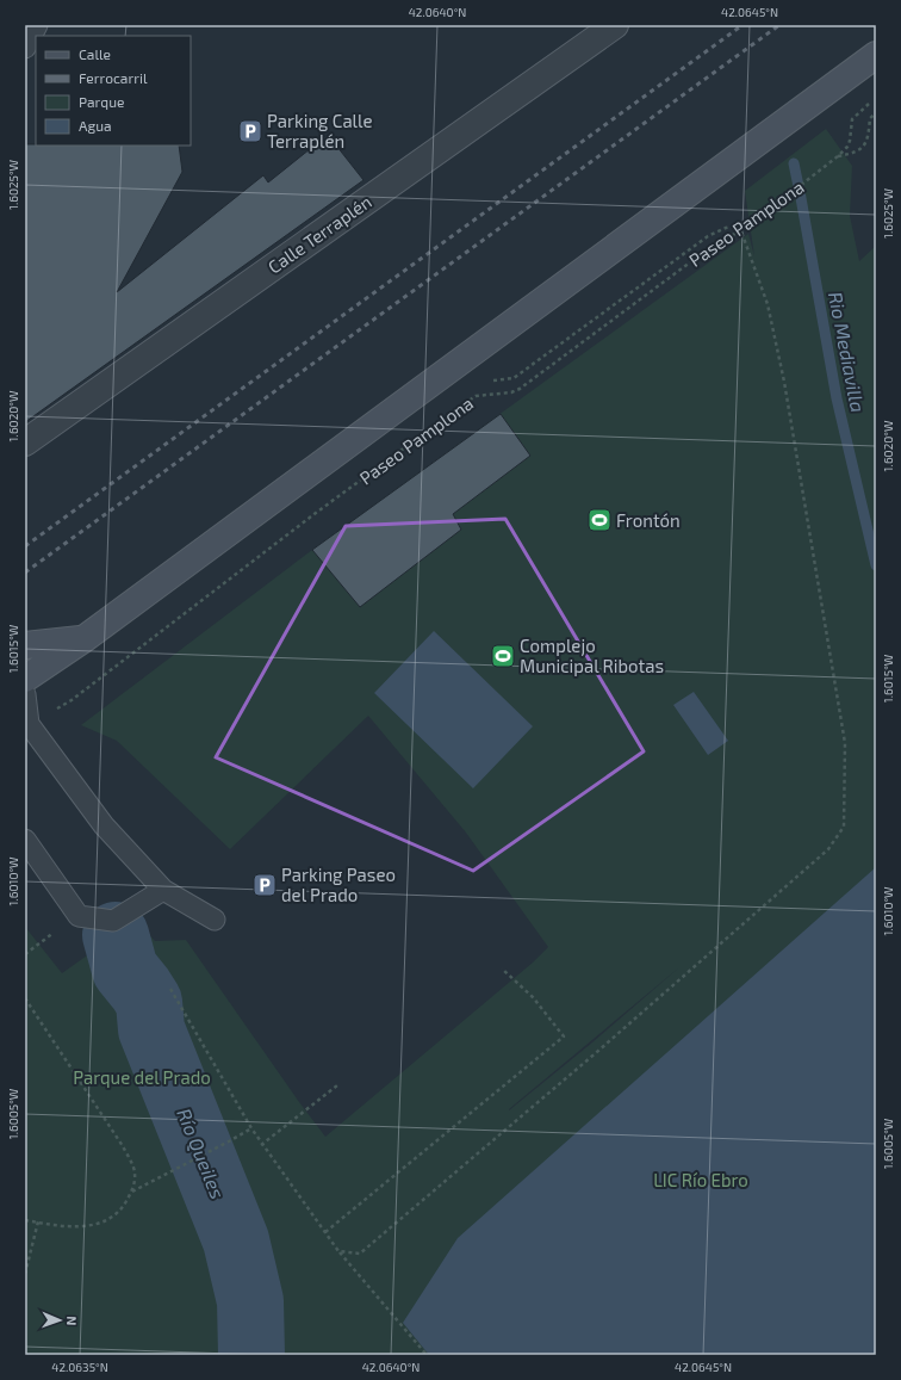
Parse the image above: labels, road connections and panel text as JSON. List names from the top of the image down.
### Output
{
  "streets": {
    "street": ["Calle Terraplén"],
    "path": ["Paseo Pamplona"]
  },
  "water": ["Rio Mediavilla", "Río Queiles"],
  "parks": ["Parque del Prado", "LIC Río Ebro"],
  "places": {
    "parking": ["Parking Calle Terraplén", "Parking Paseo del Prado"],
    "sports": ["Frontón", "Complejo Municipal Ribotas"]
  },
  "legend": [
    "Calle",
    "Ferrocarril",
    "Parque",
    "Agua"
  ],
  "north": "right",
  "coordinates": [
    "42.0640°N",
    "42.0645°N",
    "1.6025°W",
    "1.6020°W",
    "1.6015°W",
    "1.6010°W",
    "1.6005°W",
    "42.0635°N"
  ]
}
